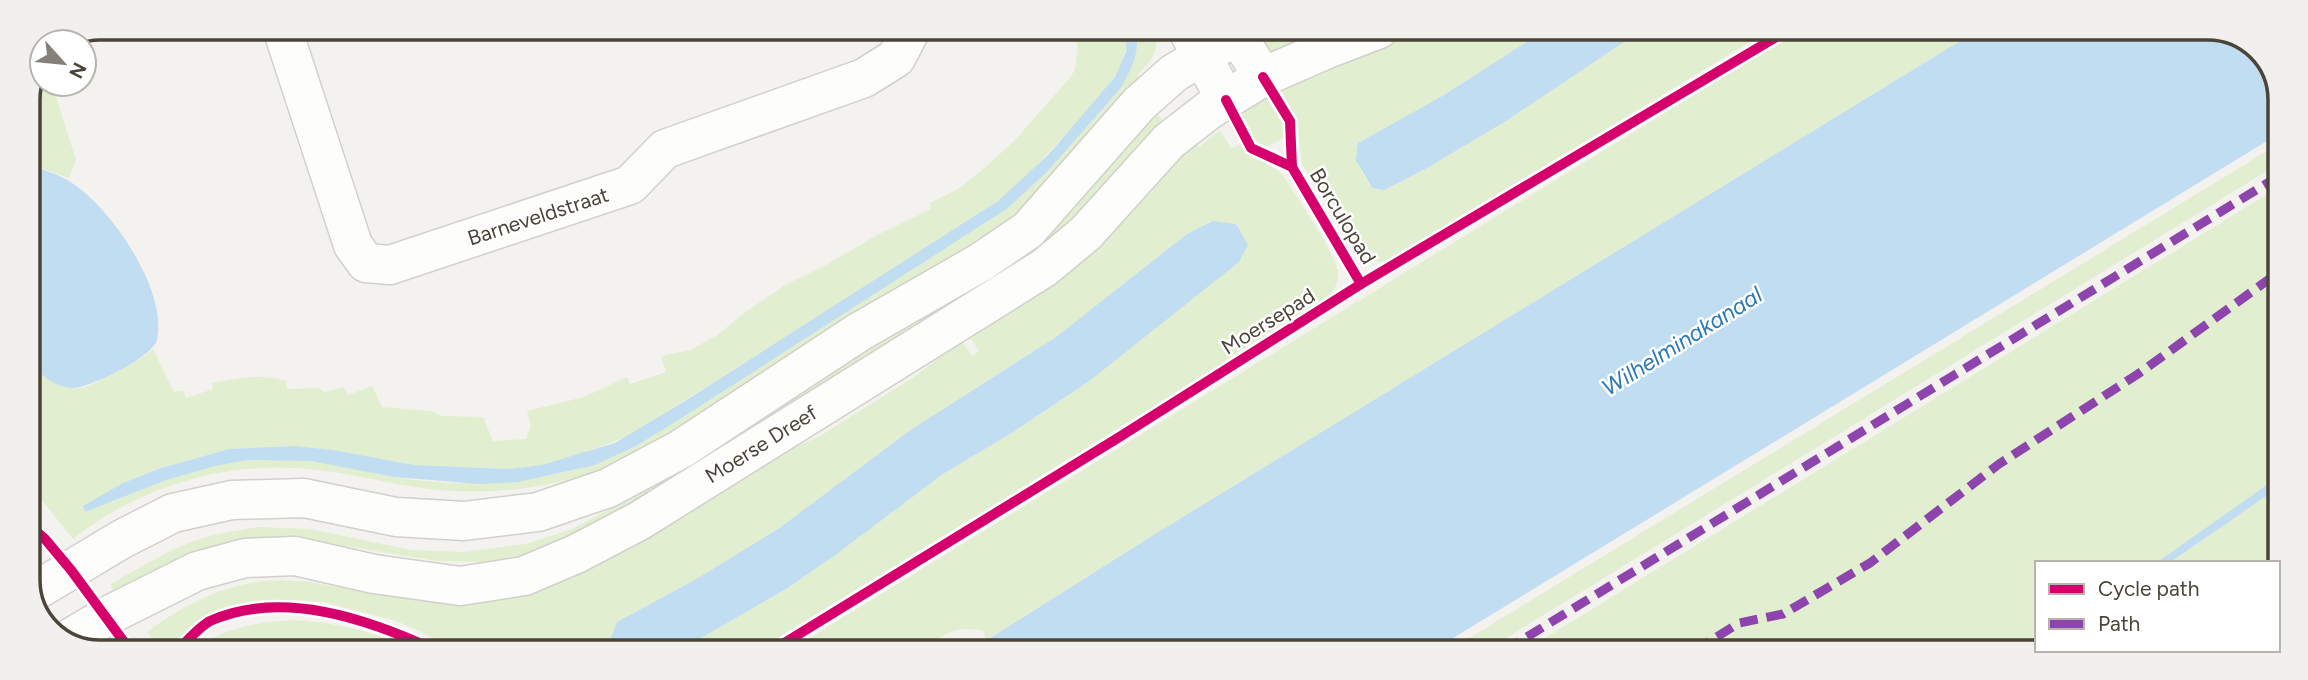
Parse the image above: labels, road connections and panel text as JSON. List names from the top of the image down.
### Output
{
  "streets": {
    "street": ["Barneveldstraat", "Moerse Dreef"],
    "cycle path": ["Borculopad"]
  },
  "water": ["Wilhelminakanaal"],
  "legend": ["Cycle path", "Path"],
  "north": "bottom right"
}
